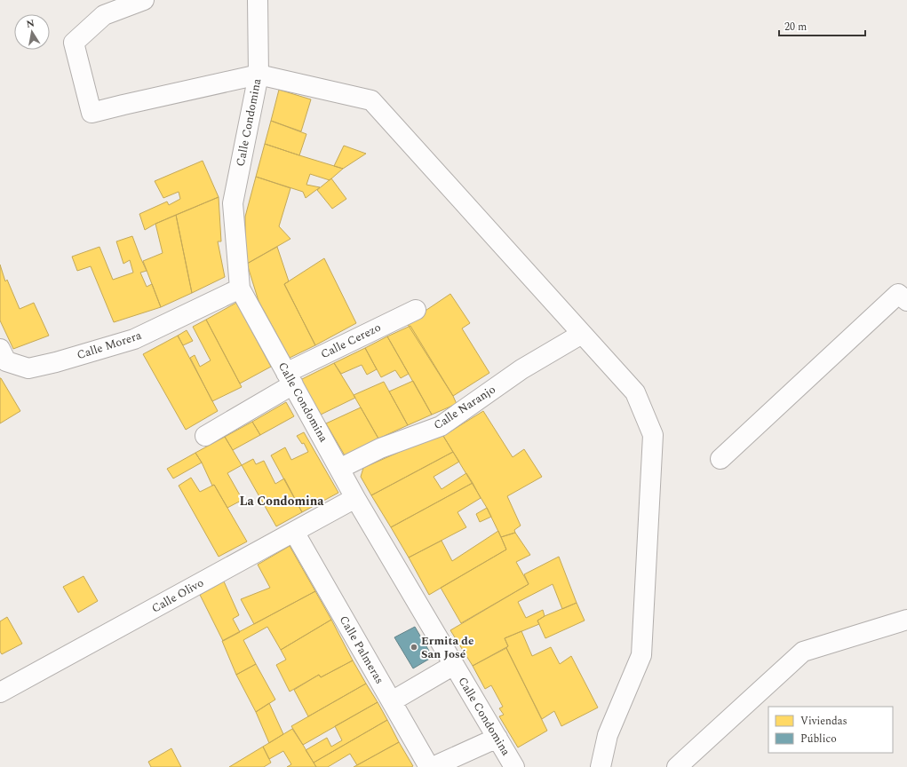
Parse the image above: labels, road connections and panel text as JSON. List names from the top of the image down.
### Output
{
  "streets": {
    "street": [
      "Calle Condomina",
      "Calle Cerezo",
      "Calle Morera",
      "Calle Naranjo",
      "Calle Olivo",
      "Calle Palmeras"
    ]
  },
  "crossings": [
    ["Calle Condomina", "Calle Cerezo"],
    ["Calle Condomina", "Calle Morera"],
    ["Calle Condomina", "Calle Naranjo"],
    ["Calle Condomina", "Calle Olivo"],
    ["Calle Olivo", "Calle Palmeras"]
  ],
  "districts": ["La Condomina"],
  "places": ["Ermita de San José"],
  "legend": ["Viviendas", "Público"],
  "scale_bar": "20 m",
  "north": "top"
}
